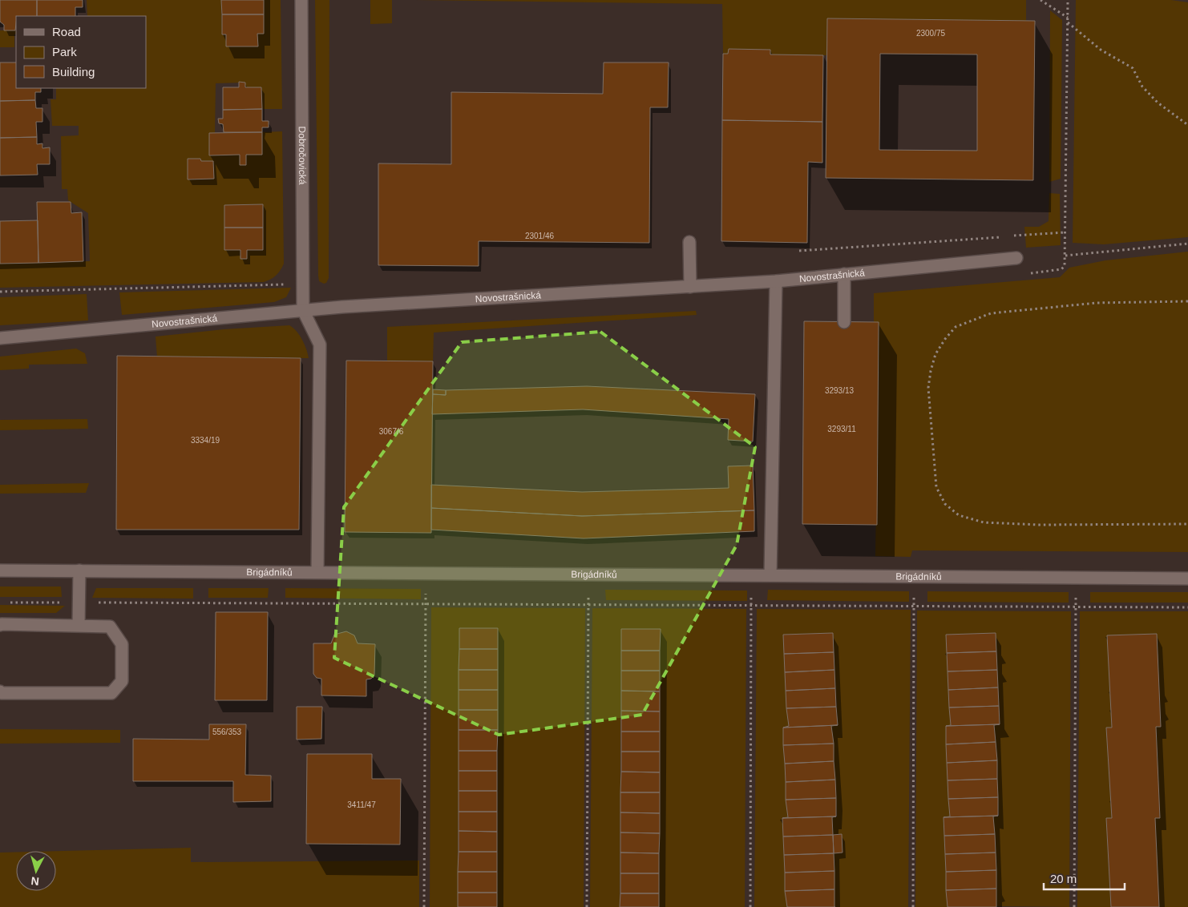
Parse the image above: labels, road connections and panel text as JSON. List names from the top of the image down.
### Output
{
  "streets": {
    "street": ["Dobročovická", "Novostrašnická", "Brigádníků"]
  },
  "crossings": [
    ["Dobročovická", "Novostrašnická"]
  ],
  "house_numbers": [
    "2300/75",
    "2301/46",
    "3293/13",
    "3293/11",
    "3067/6",
    "3334/19",
    "556/353",
    "3411/47"
  ],
  "legend": ["Road", "Park", "Building"],
  "scale_bar": "20 m",
  "north": "bottom"
}
